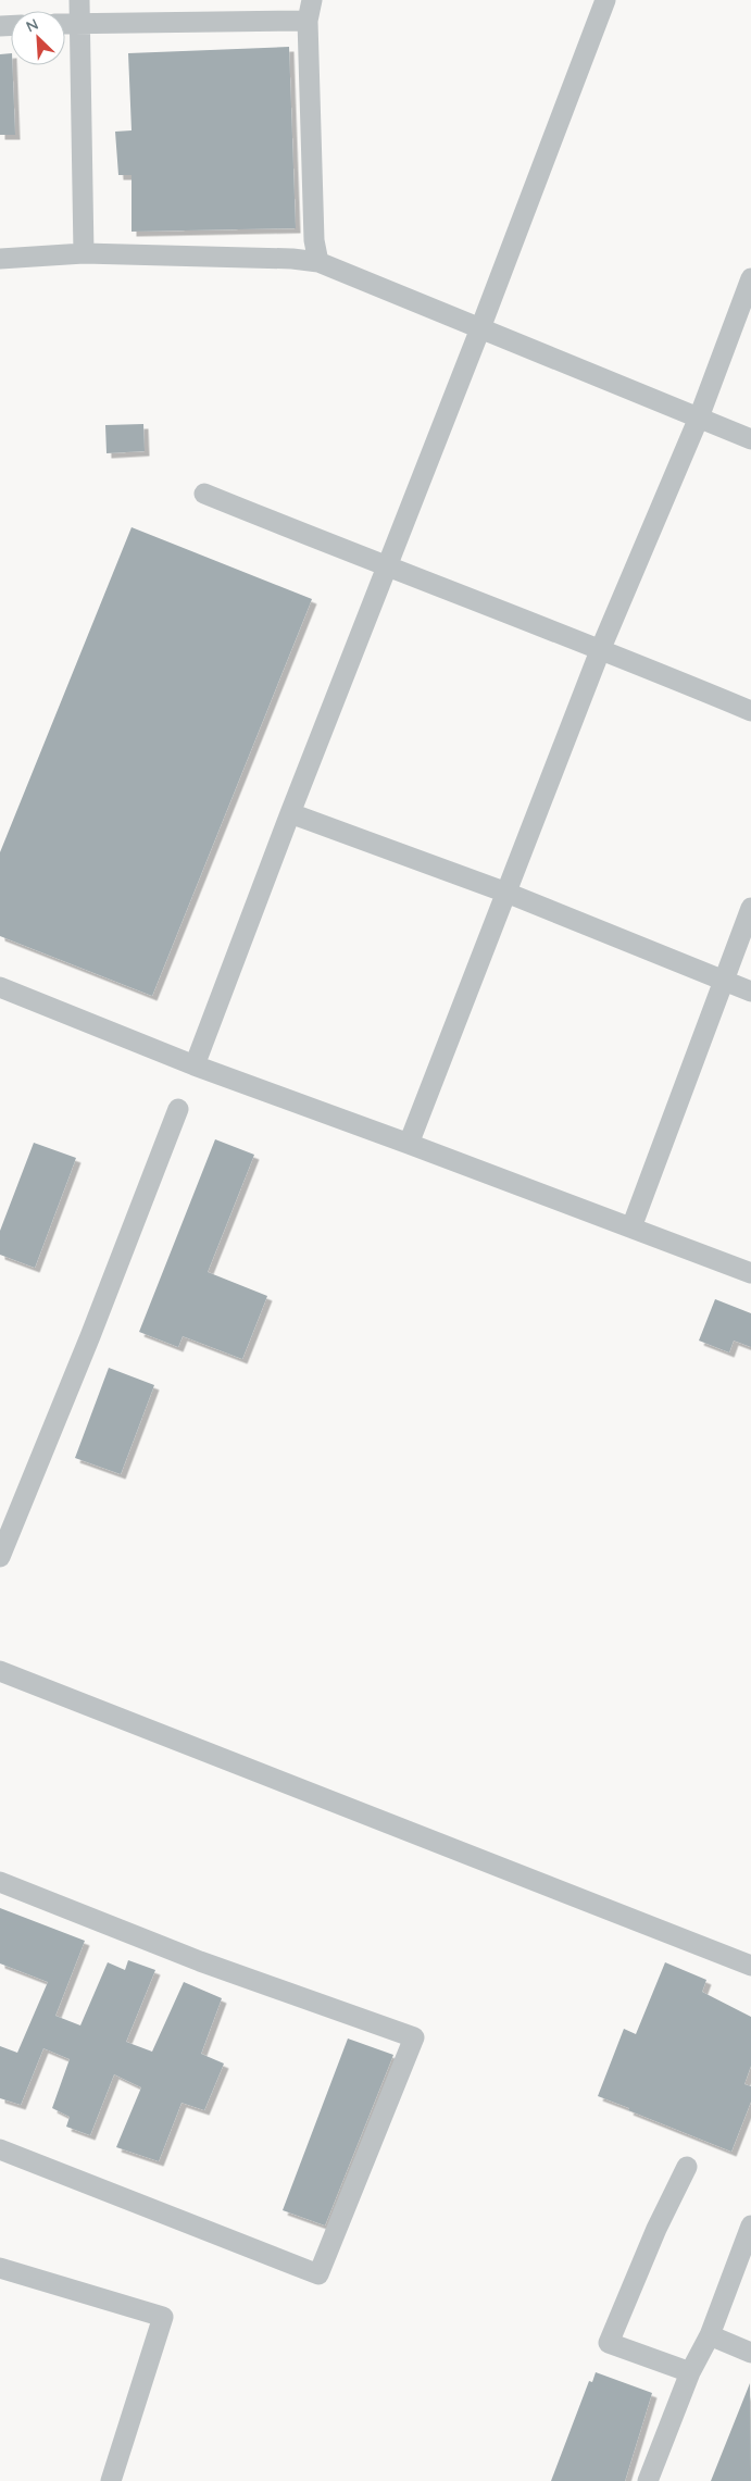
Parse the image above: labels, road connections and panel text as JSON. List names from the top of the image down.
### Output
{
  "north": "top left"
}
